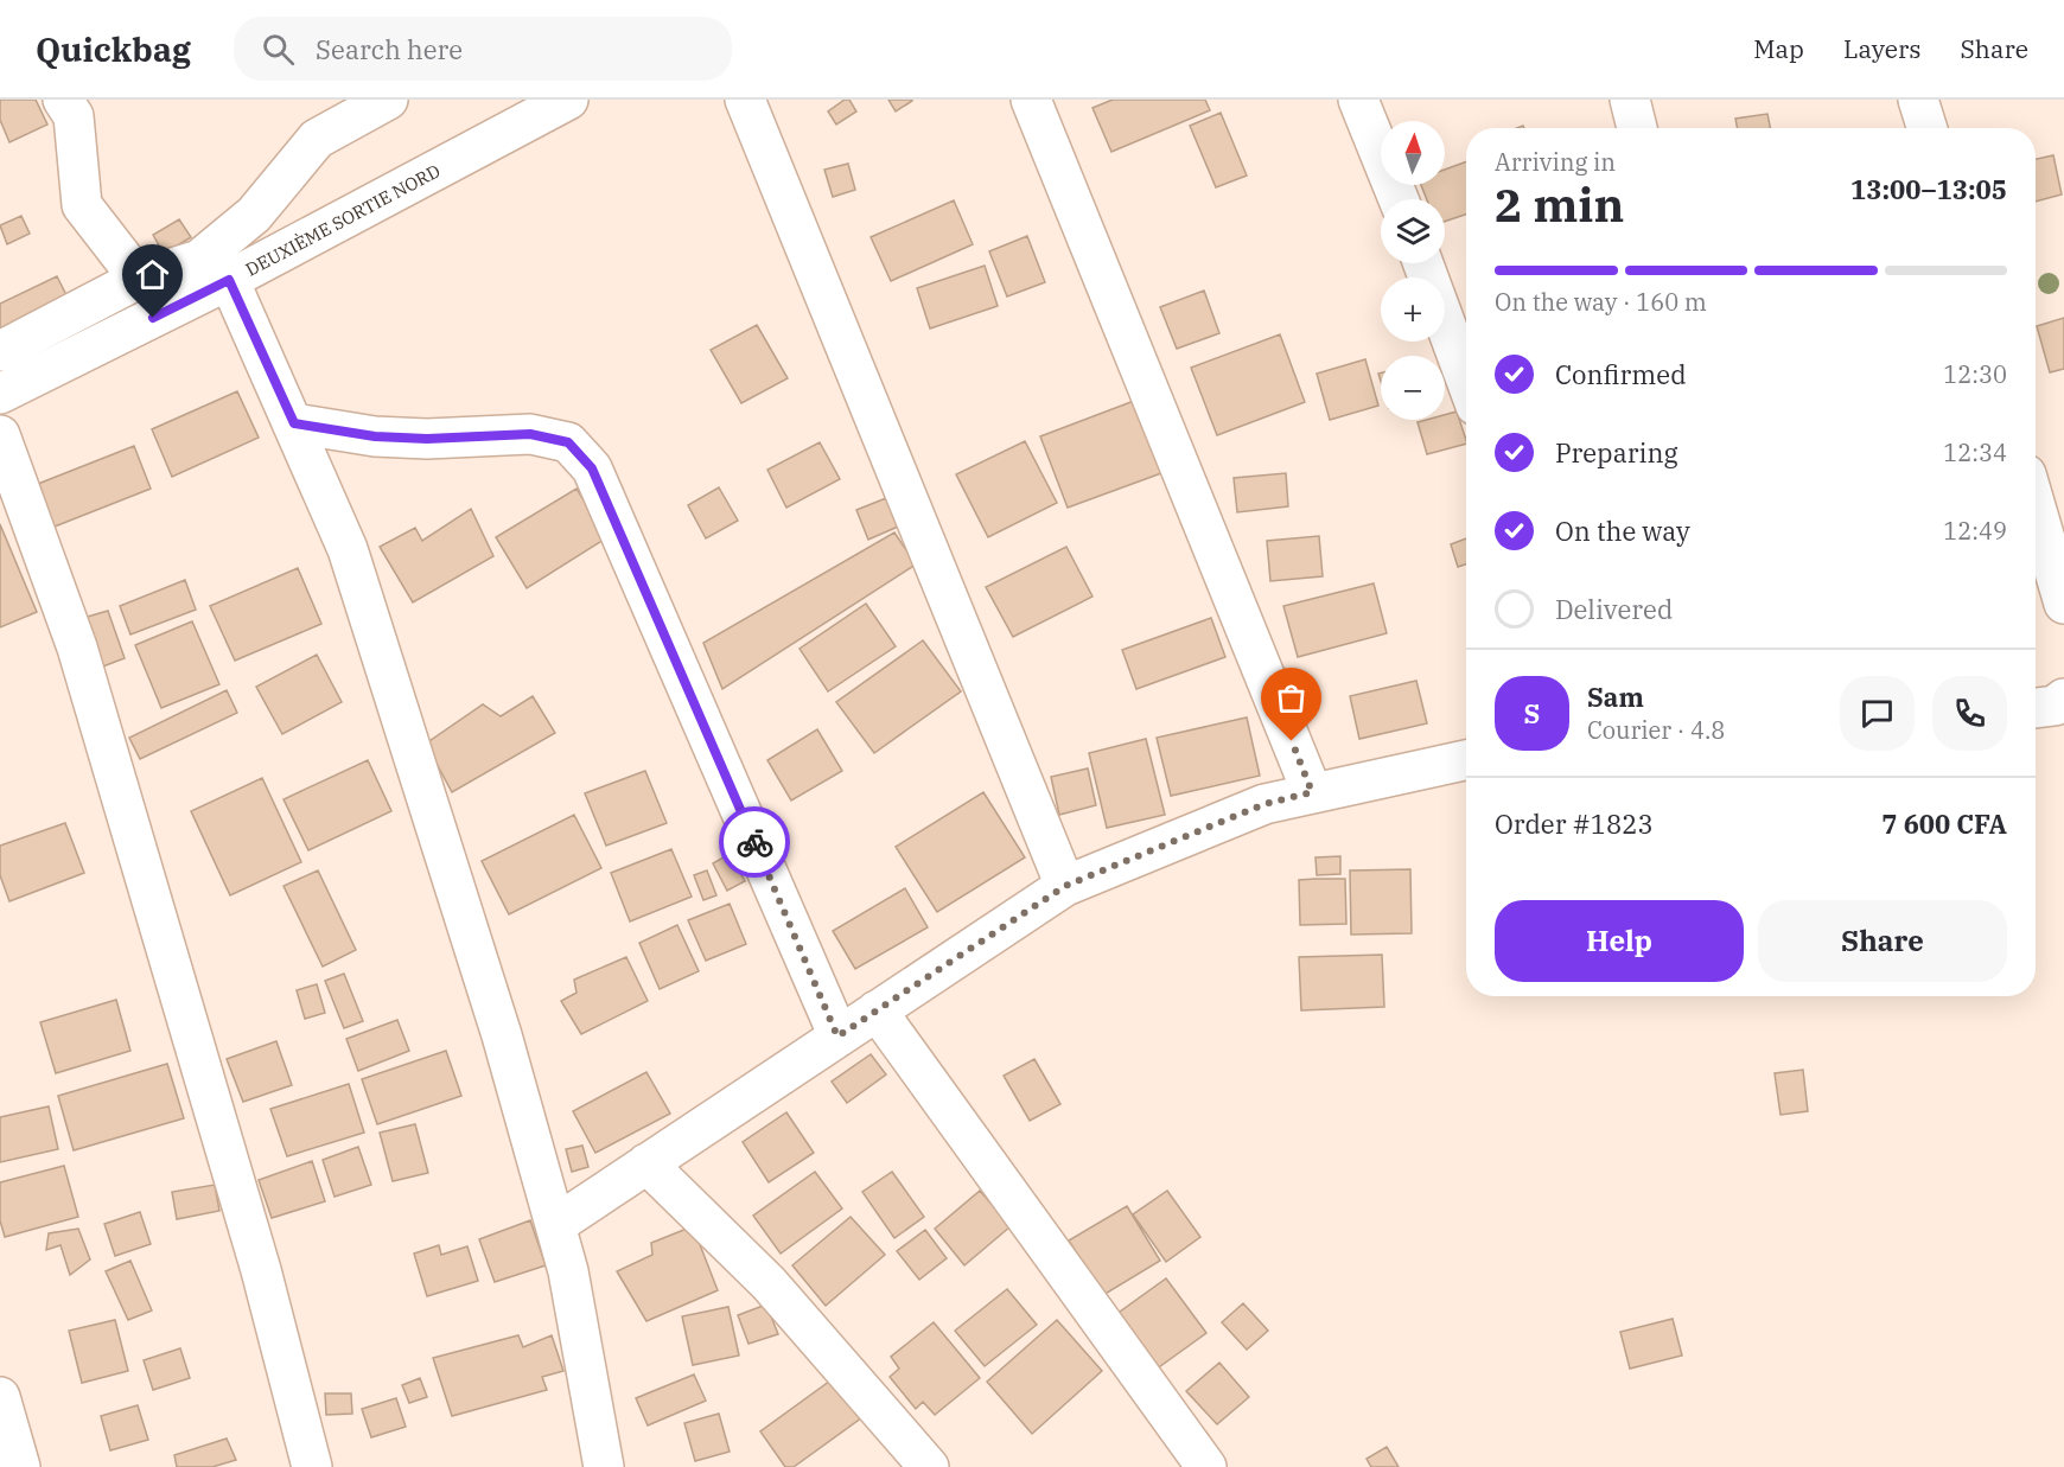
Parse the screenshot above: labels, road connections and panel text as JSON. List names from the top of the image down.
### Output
{
  "streets": {
    "street": ["DEUXIÈME SORTIE NORD"]
  },
  "north": "top",
  "page": {
    "header": "Quickbag",
    "search": "Search here",
    "nav": ["Map", "Layers", "Share"],
    "map_buttons": ["+", "−"],
    "heading": ["2 min", "Arriving in", "13:00–13:05"],
    "panel": [
      "Sam",
      "Courier · 4.8",
      "Order #1823",
      "7 600 CFA"
    ],
    "bar": "On the way · 160 m",
    "list": [
      ["Confirmed", "12:30"],
      ["Preparing", "12:34"],
      ["On the way", "12:49"],
      "Delivered"
    ],
    "round": "S",
    "buttons": ["Help", "Share"]
  }
}
